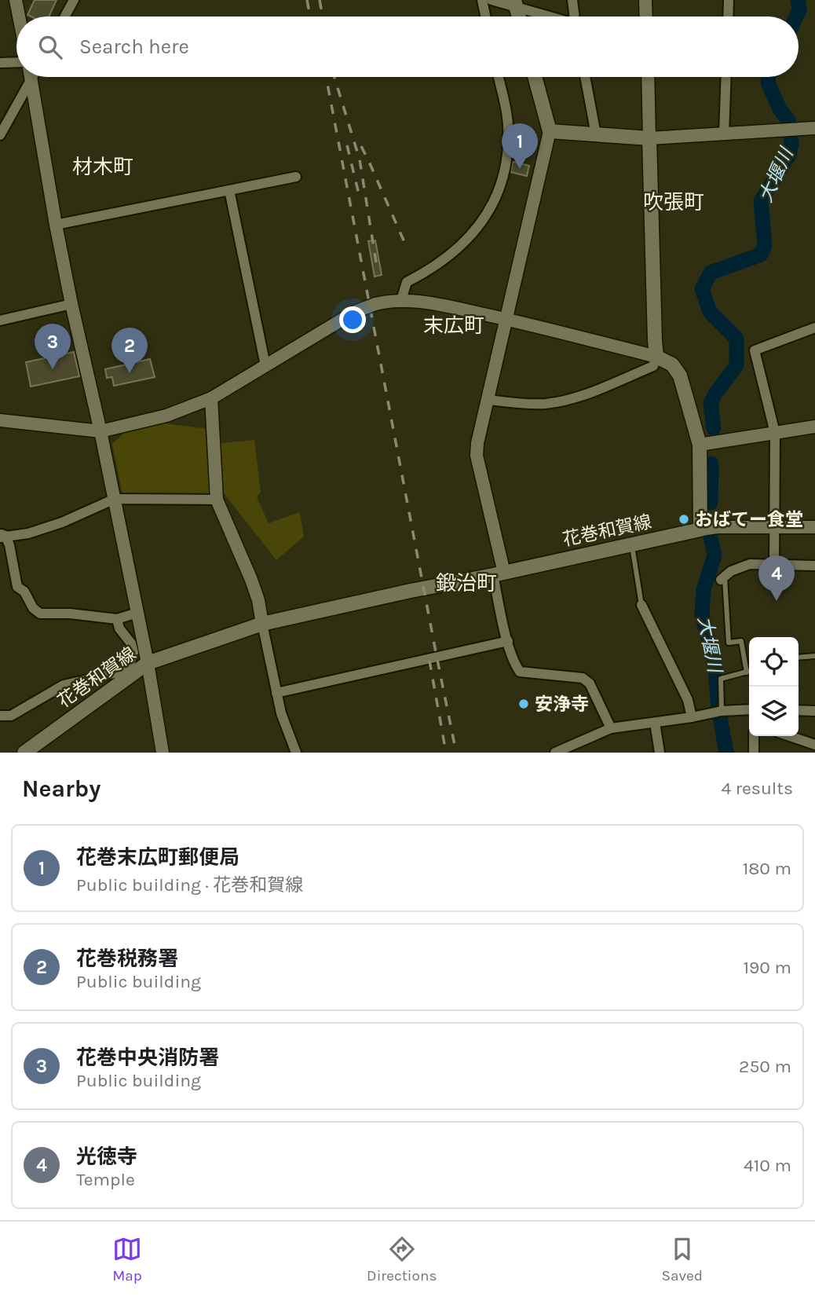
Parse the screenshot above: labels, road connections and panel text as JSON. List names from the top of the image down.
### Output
{
  "streets": {
    "main road": ["花巻和賀線"]
  },
  "districts": [
    "材木町",
    "吹張町",
    "末広町",
    "鍛治町"
  ],
  "water": ["大堰川"],
  "places": ["おばてー食堂", "安浄寺"],
  "page": {
    "search": "Search here",
    "pins": [
      "1",
      "3",
      "2",
      "4"
    ],
    "heading": ["Nearby", "4 results"],
    "list": [
      {
        "mark": "1",
        "name": "花巻末広町郵便局",
        "note": "Public building · 花巻和賀線",
        "value": "180 m"
      },
      {
        "mark": "2",
        "name": "花巻税務署",
        "note": "Public building",
        "value": "190 m"
      },
      {
        "mark": "3",
        "name": "花巻中央消防署",
        "note": "Public building",
        "value": "250 m"
      },
      {
        "mark": "4",
        "name": "光徳寺",
        "note": "Temple",
        "value": "410 m"
      }
    ],
    "nav": ["Map", "Directions", "Saved"]
  }
}
